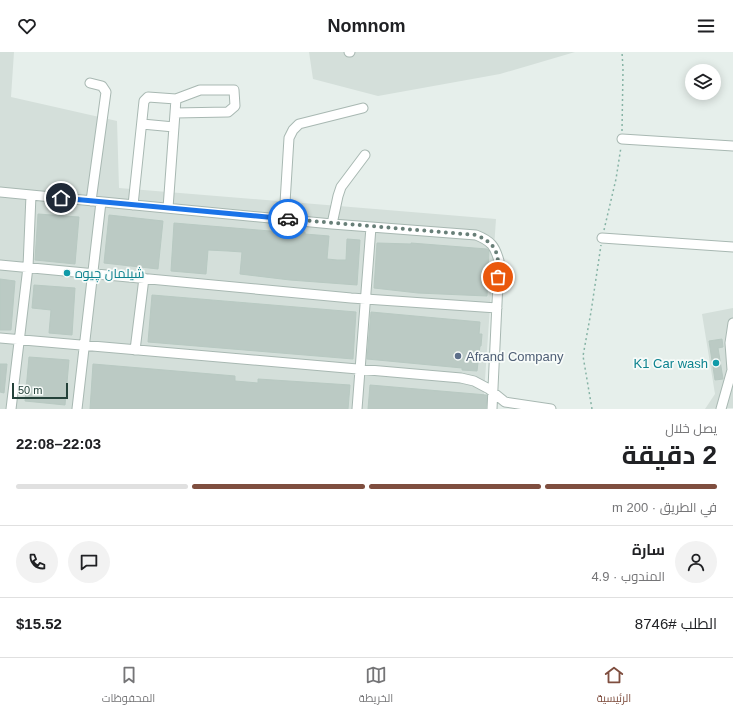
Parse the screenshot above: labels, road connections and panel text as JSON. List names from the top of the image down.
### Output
{
  "places": ["شيلمان چیوه", "Afrand Company", "K1 Car wash"],
  "scale_bar": "50 m",
  "page": {
    "header": "Nomnom",
    "scale": "50 m",
    "heading": ["2 دقيقة", "يصل خلال", "22:03–22:08"],
    "panel": [
      "سارة",
      "المندوب · 4.9",
      "الطلب #8746",
      "$15.52"
    ],
    "bar": "في الطريق · 200 m",
    "tabs": ["الرئيسية", "الخريطة", "المحفوظات"]
  }
}
